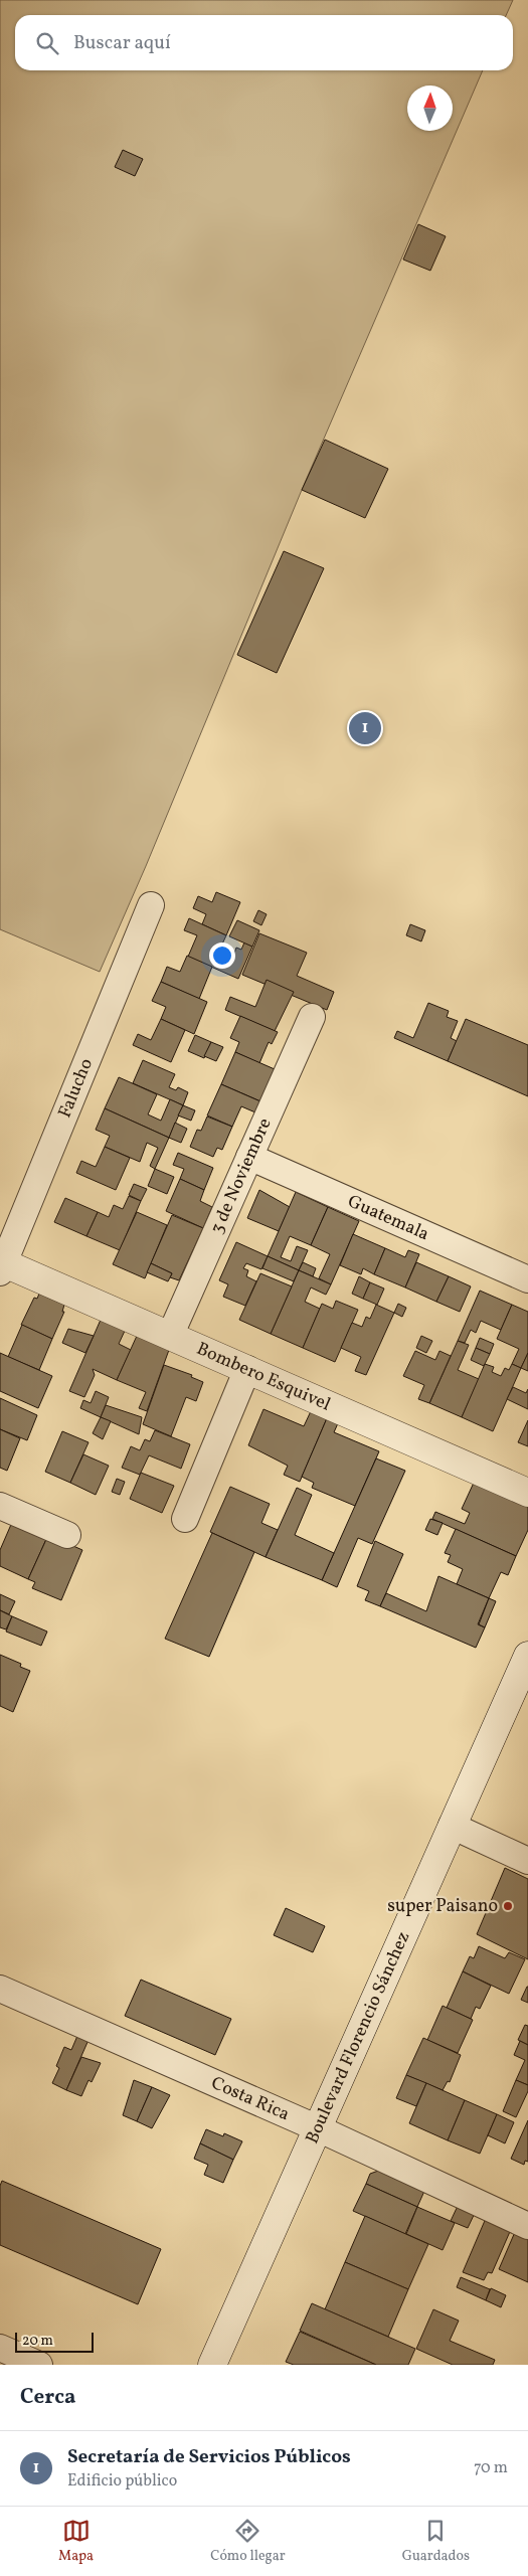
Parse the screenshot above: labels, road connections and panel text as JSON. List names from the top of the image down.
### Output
{
  "streets": {
    "main road": ["Bombero Esquivel", "Boulevard Florencio Sánchez"],
    "street": [
      "Falucho",
      "3 de Noviembre",
      "Guatemala",
      "Costa Rica"
    ]
  },
  "crossings": [
    ["Falucho", "Bombero Esquivel"],
    ["3 de Noviembre", "Guatemala"],
    ["3 de Noviembre", "Bombero Esquivel"],
    ["Boulevard Florencio Sánchez", "Costa Rica"]
  ],
  "places": ["super Paisano"],
  "scale_bar": "20 m",
  "north": "top",
  "page": {
    "search": "Buscar aquí",
    "pins": "1",
    "scale": "20 m",
    "heading": "Cerca",
    "list": [
      {
        "mark": "1",
        "name": "Secretaría de Servicios Públicos",
        "note": "Edificio público",
        "value": "70 m"
      }
    ],
    "nav": ["Mapa", "Cómo llegar", "Guardados"]
  }
}
